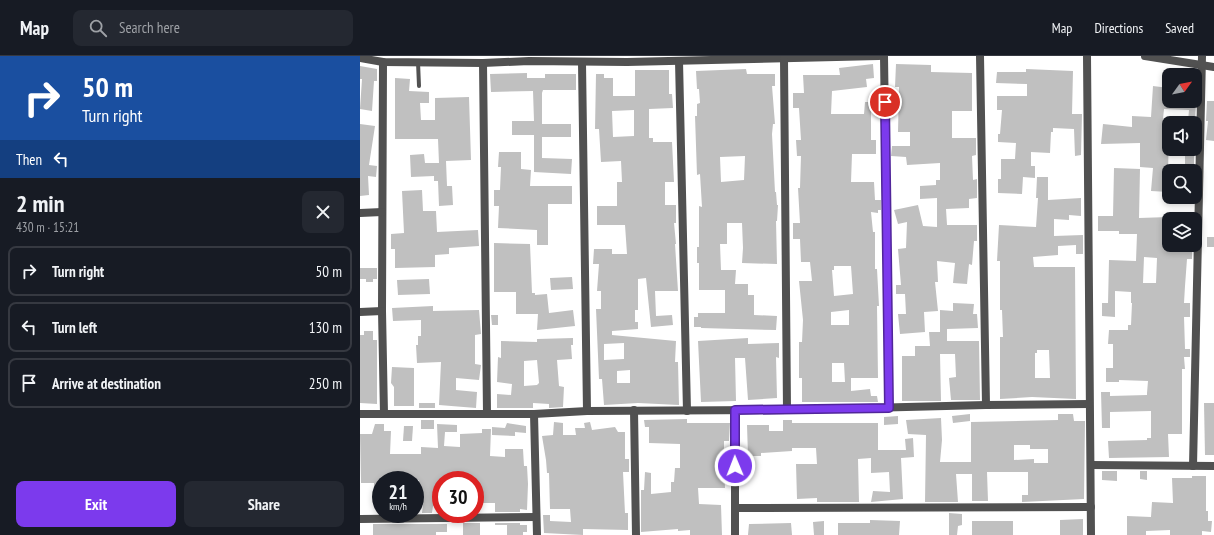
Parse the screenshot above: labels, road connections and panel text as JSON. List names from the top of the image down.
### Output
{
  "north": "top right",
  "page": {
    "header": "Map",
    "search": "Search here",
    "nav": ["Map", "Directions", "Saved"],
    "turn": ["50 m", "Turn right"],
    "then": "Then",
    "heading": ["2 min", "430 m · 15:21"],
    "list": [
      {
        "name": "Turn right",
        "value": "50 m"
      },
      {
        "name": "Turn left",
        "value": "130 m"
      },
      {
        "name": "Arrive at destination",
        "value": "250 m"
      }
    ],
    "speed": "21 km/h",
    "limit": "30",
    "buttons": ["Exit", "Share"]
  }
}
